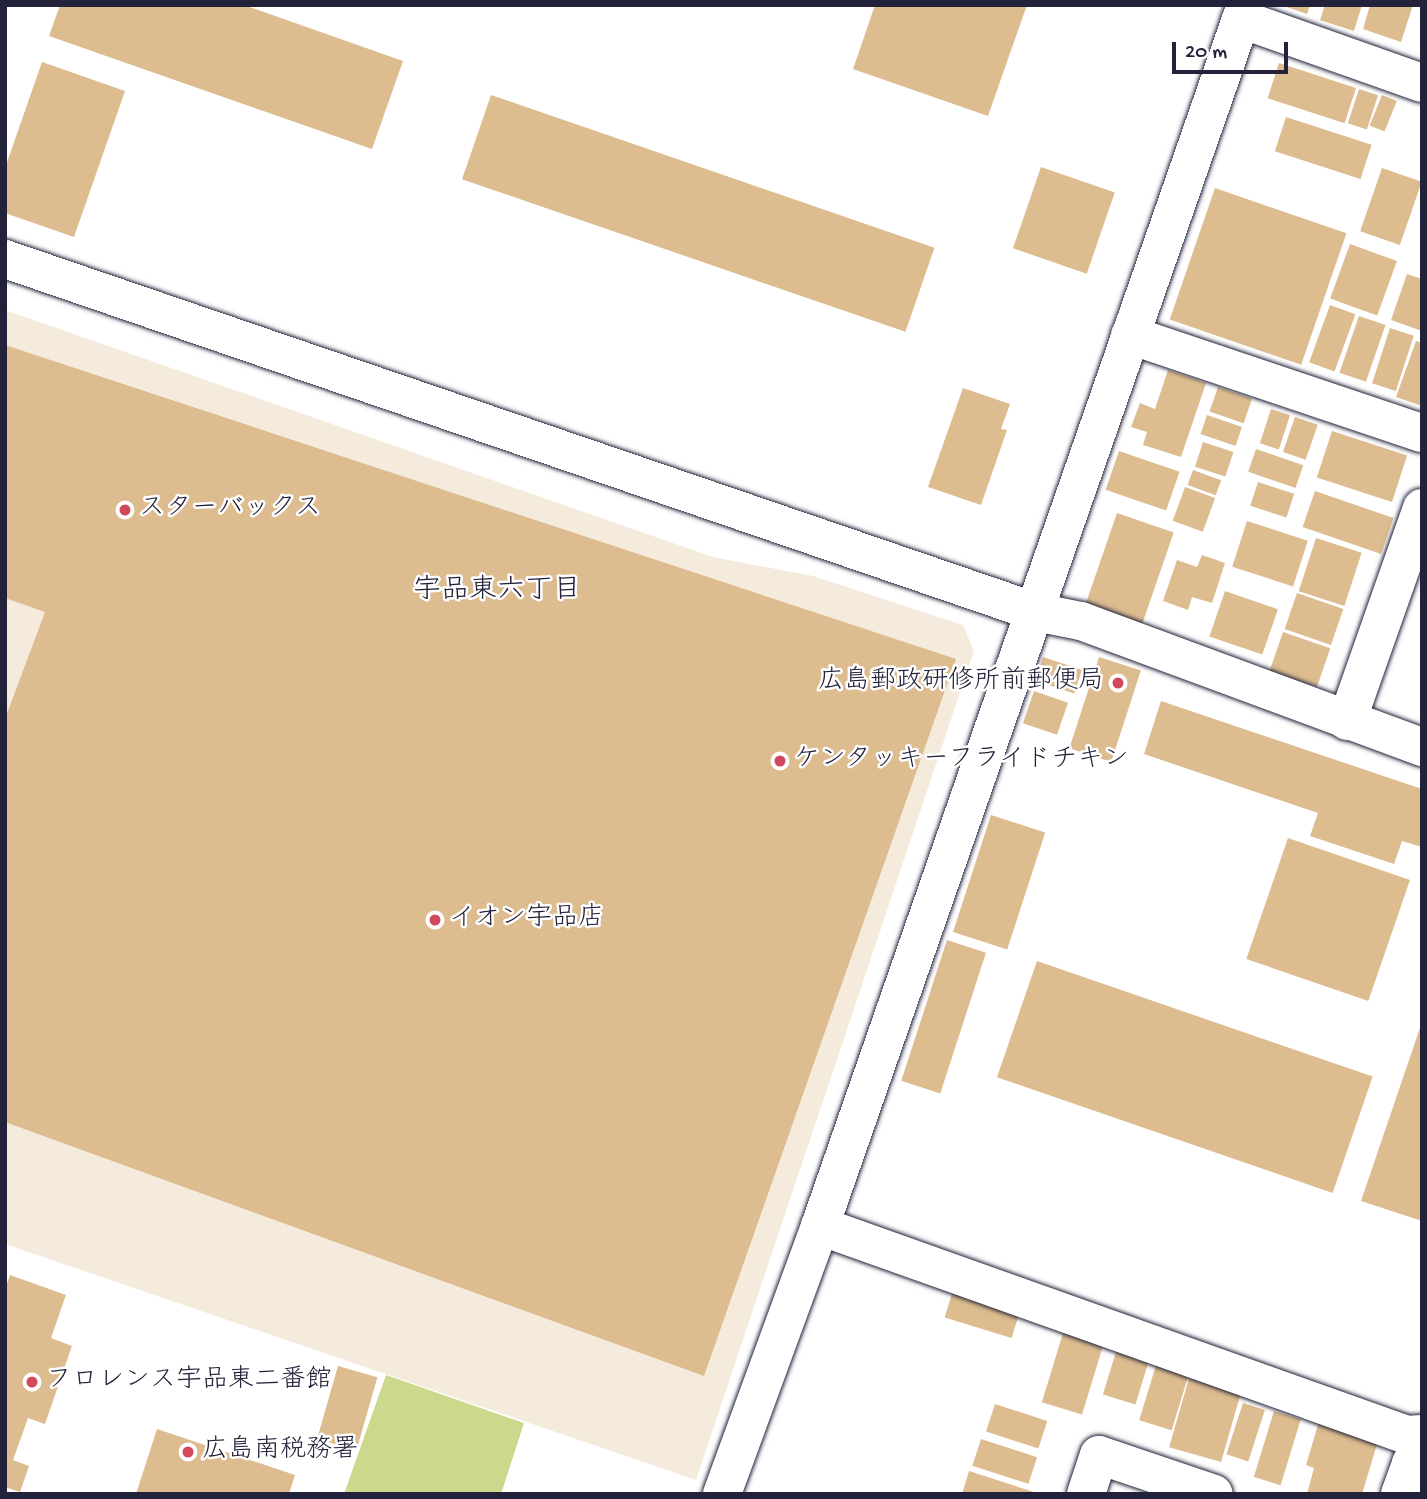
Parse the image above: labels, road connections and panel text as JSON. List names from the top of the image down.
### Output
{
  "districts": ["宇品東六丁目"],
  "places": [
    "スターバックス",
    "広島郵政研修所前郵便局",
    "ケンタッキーフライドチキン",
    "イオン宇品店",
    "フロレンス宇品東二番館",
    "広島南税務署"
  ],
  "scale_bar": "20 m"
}
